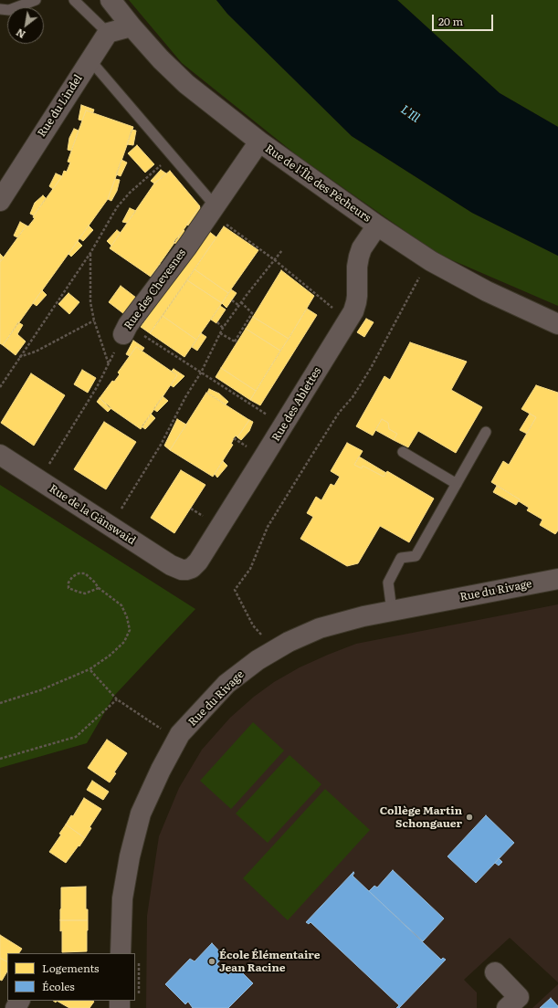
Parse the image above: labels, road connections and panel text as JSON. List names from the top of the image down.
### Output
{
  "streets": {
    "street": [
      "Rue du Lindel",
      "Rue de l'Île des Pêcheurs",
      "Rue des Chevesnes",
      "Rue des Ablettes",
      "Rue de la Gänswaid",
      "Rue du Rivage"
    ]
  },
  "crossings": [
    ["Rue de l'Île des Pêcheurs", "Rue des Chevesnes"],
    ["Rue de l'Île des Pêcheurs", "Rue des Ablettes"],
    ["Rue des Chevesnes", "Rue de la Gänswaid"],
    ["Rue des Ablettes", "Rue de la Gänswaid"]
  ],
  "water": ["L'Ill"],
  "places": ["Collège Martin Schongauer", "École Élémentaire Jean Racine"],
  "legend": ["Logements", "Écoles"],
  "scale_bar": "20 m",
  "north": "bottom left"
}
